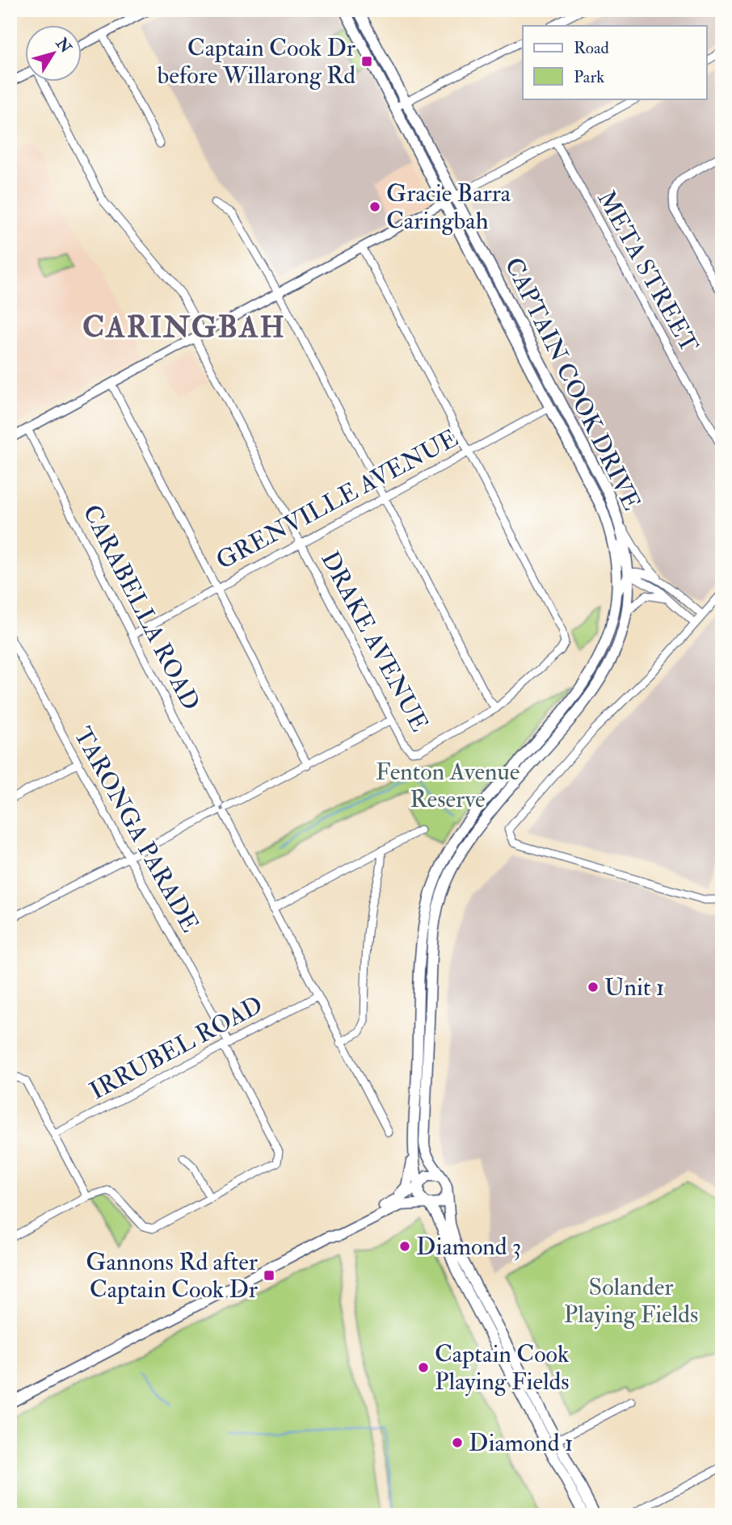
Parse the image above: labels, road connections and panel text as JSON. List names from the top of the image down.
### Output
{
  "streets": {
    "main road": ["CAPTAIN COOK DRIVE", "GRENVILLE AVENUE"],
    "street": [
      "META STREET",
      "CARABELLA ROAD",
      "DRAKE AVENUE",
      "TARONGA PARADE",
      "IRRUBEL ROAD"
    ]
  },
  "crossings": [
    ["CAPTAIN COOK DRIVE", "GRENVILLE AVENUE"],
    ["GRENVILLE AVENUE", "CARABELLA ROAD"],
    ["GRENVILLE AVENUE", "DRAKE AVENUE"],
    ["CARABELLA ROAD", "IRRUBEL ROAD"],
    ["TARONGA PARADE", "IRRUBEL ROAD"]
  ],
  "districts": ["CARINGBAH"],
  "parks": ["Fenton Avenue Reserve", "Solander Playing Fields"],
  "places": {
    "transit": ["Captain Cook Dr before Willarong Rd", "Gannons Rd after Captain Cook Dr"],
    "other": [
      "Gracie Barra Caringbah",
      "Unit 1",
      "Diamond 3",
      "Captain Cook Playing Fields",
      "Diamond 1"
    ]
  },
  "legend": ["Road", "Park"],
  "north": "top right"
}
